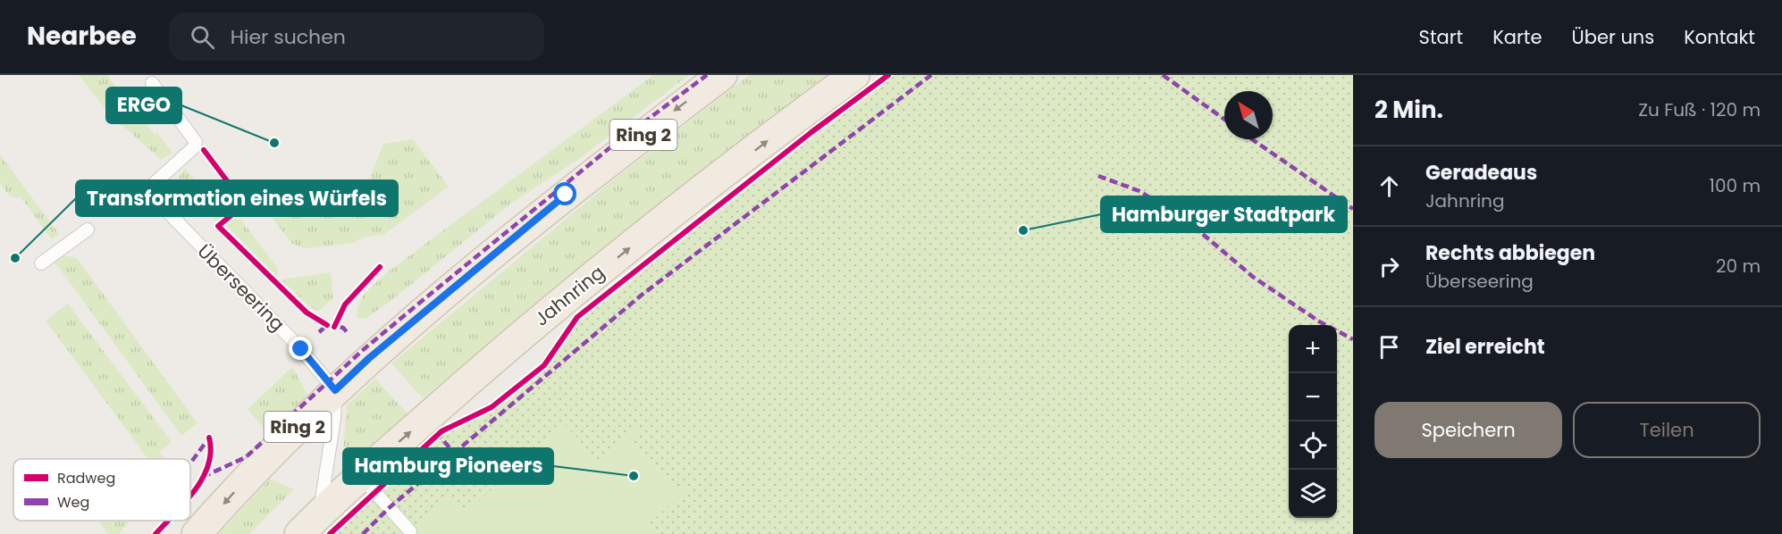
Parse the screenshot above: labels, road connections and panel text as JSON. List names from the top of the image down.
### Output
{
  "streets": {
    "main road": ["Ring 2", "Jahnring"],
    "lane": ["Überseering"]
  },
  "crossings": [
    ["Ring 2", "Überseering"]
  ],
  "places": [
    "ERGO",
    "Hamburger Stadtpark",
    "Transformation eines Würfels",
    "Hamburg Pioneers"
  ],
  "legend": ["Radweg", "Weg"],
  "north": "top left",
  "page": {
    "header": "Nearbee",
    "search": "Hier suchen",
    "nav": [
      "Start",
      "Karte",
      "Über uns",
      "Kontakt"
    ],
    "heading": ["2 Min.", "Zu Fuß · 120 m"],
    "list": [
      ["Geradeaus", "Jahnring", "100 m"],
      ["Rechts abbiegen", "Überseering", "20 m"],
      "Ziel erreicht"
    ],
    "map_buttons": ["+", "−"],
    "buttons": ["Speichern", "Teilen"]
  }
}
